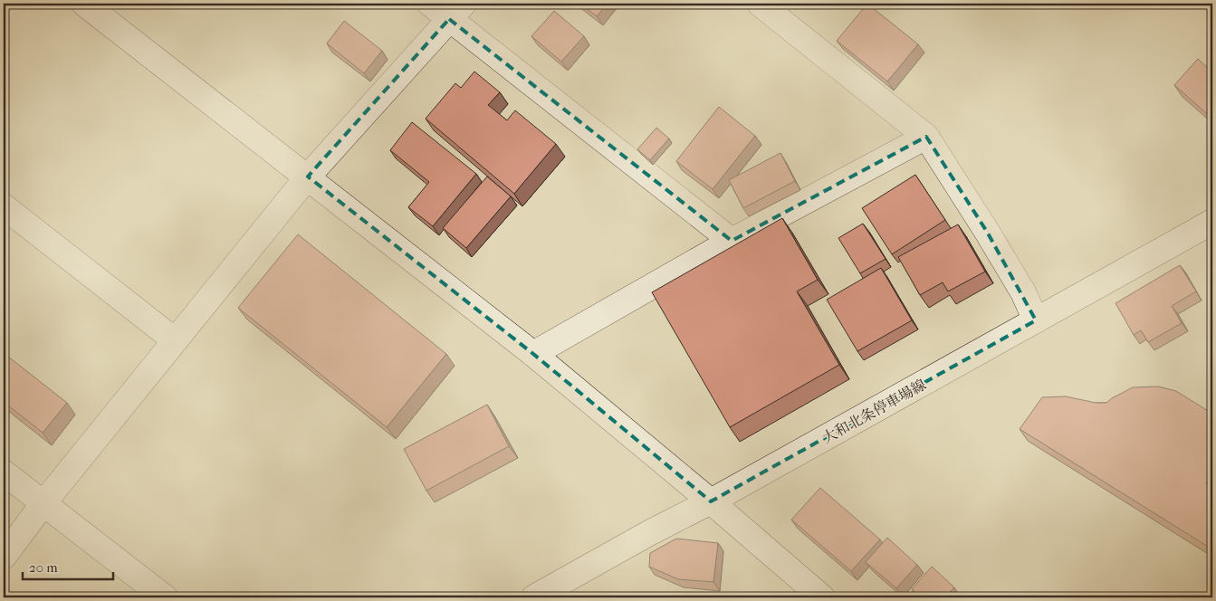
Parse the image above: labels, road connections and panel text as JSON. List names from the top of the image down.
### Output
{
  "streets": {
    "street": ["大和北条停車場線"]
  },
  "scale_bar": "20 m"
}
